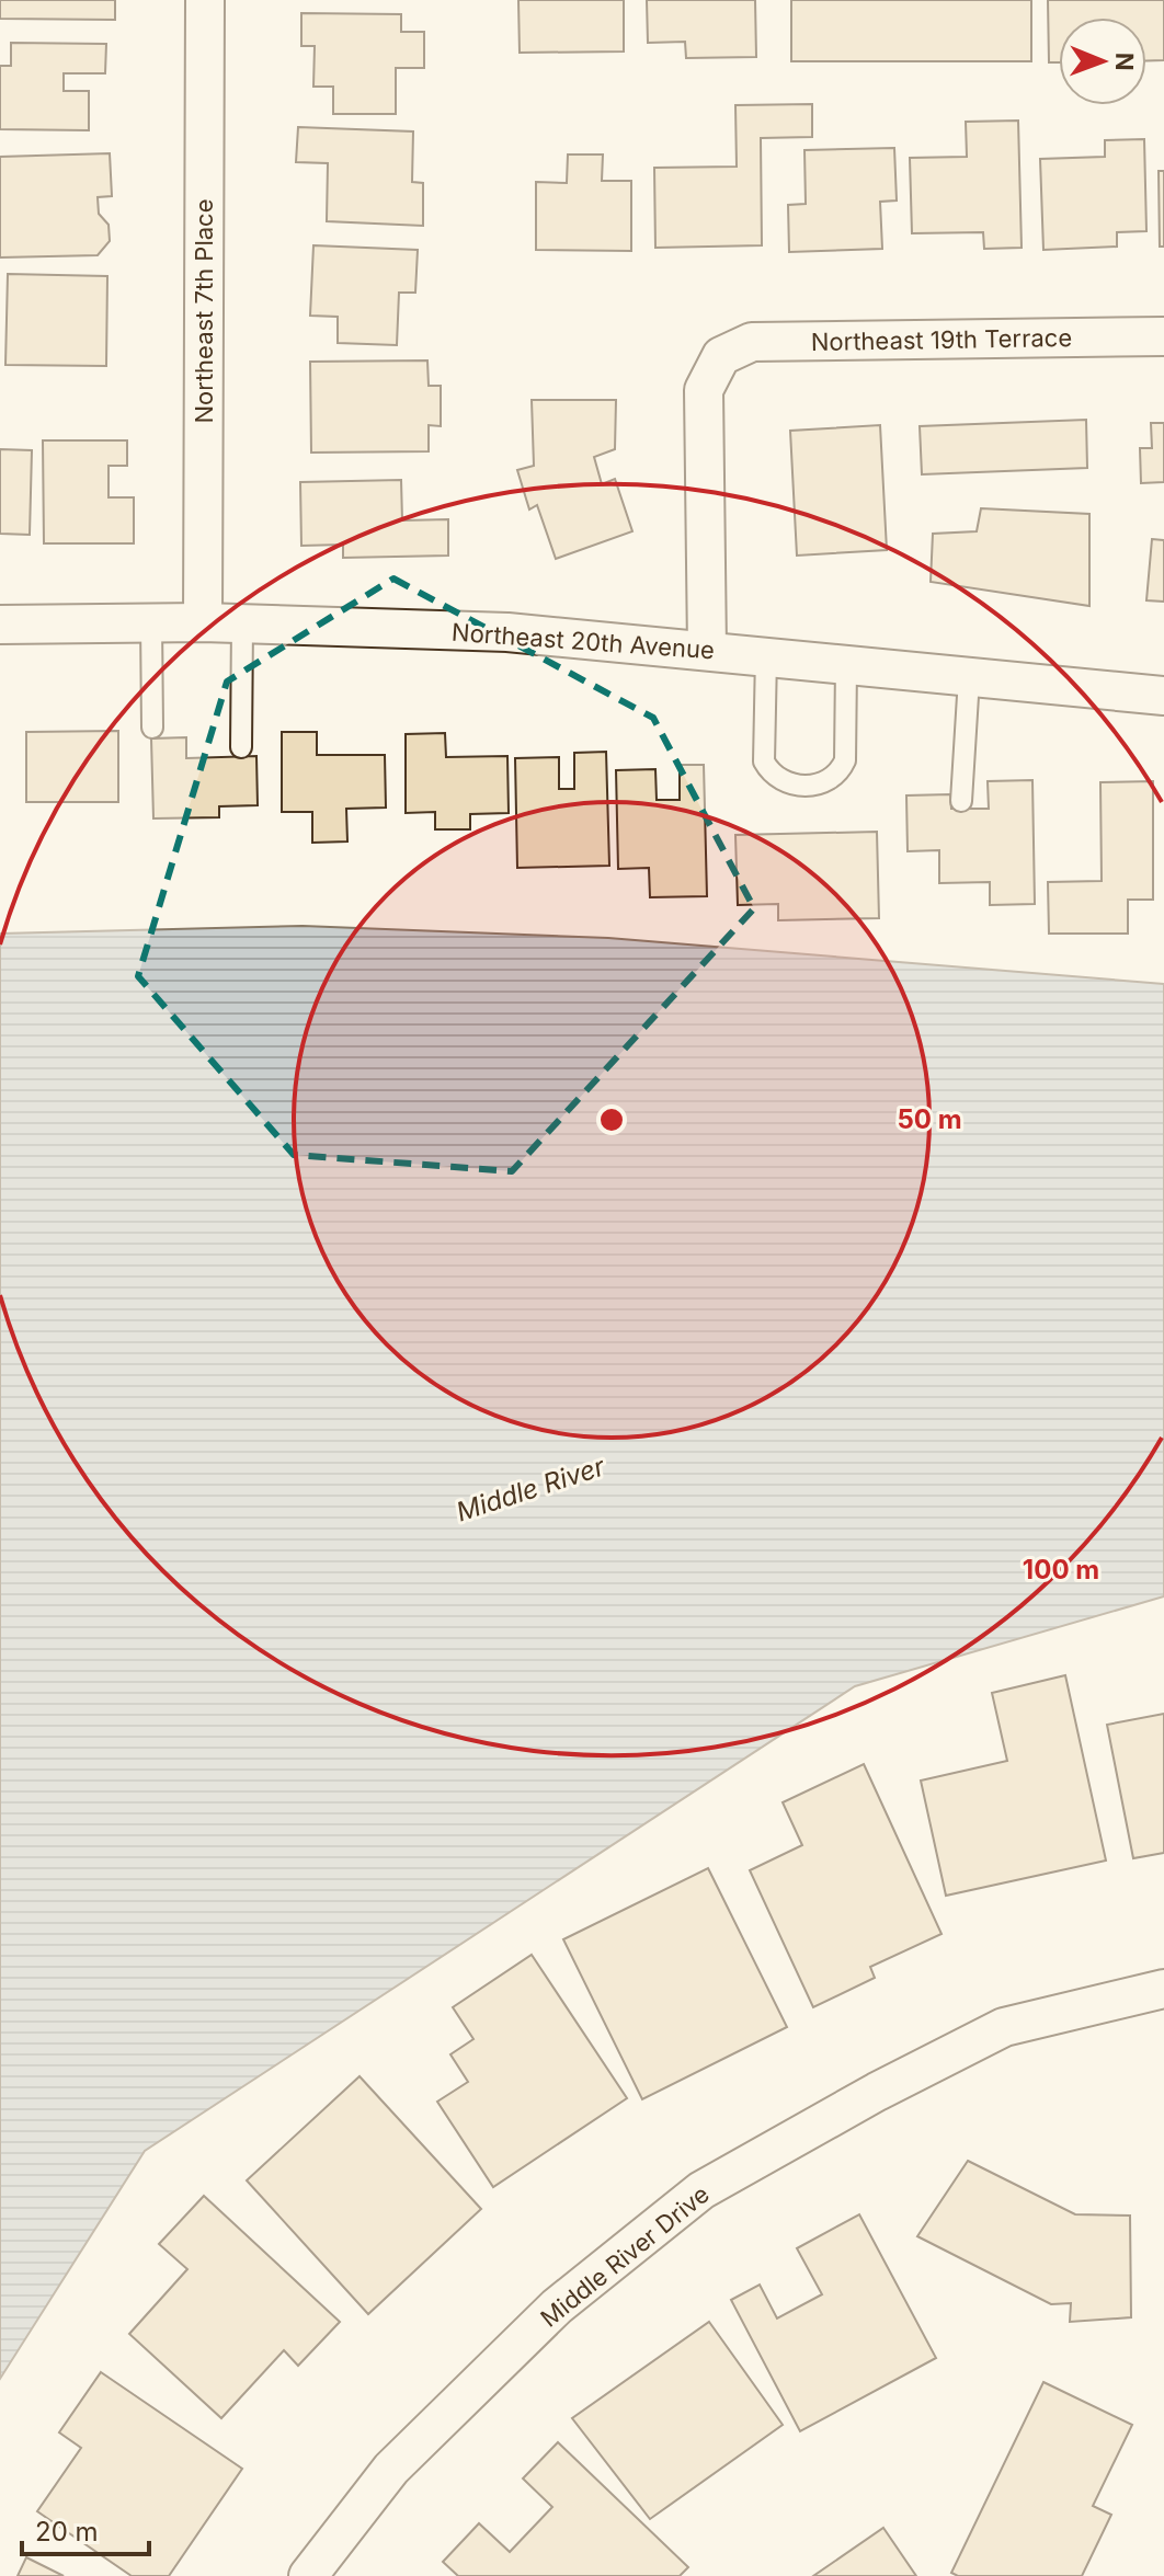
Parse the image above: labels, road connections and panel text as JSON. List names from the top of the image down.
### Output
{
  "streets": {
    "street": [
      "Northeast 7th Place",
      "Northeast 19th Terrace",
      "Northeast 20th Avenue",
      "Middle River Drive"
    ]
  },
  "crossings": [
    ["Northeast 7th Place", "Northeast 20th Avenue"],
    ["Northeast 19th Terrace", "Northeast 20th Avenue"]
  ],
  "water": ["Middle River"],
  "scale_bar": "20 m",
  "north": "right",
  "rings": ["50 m", "100 m"]
}
